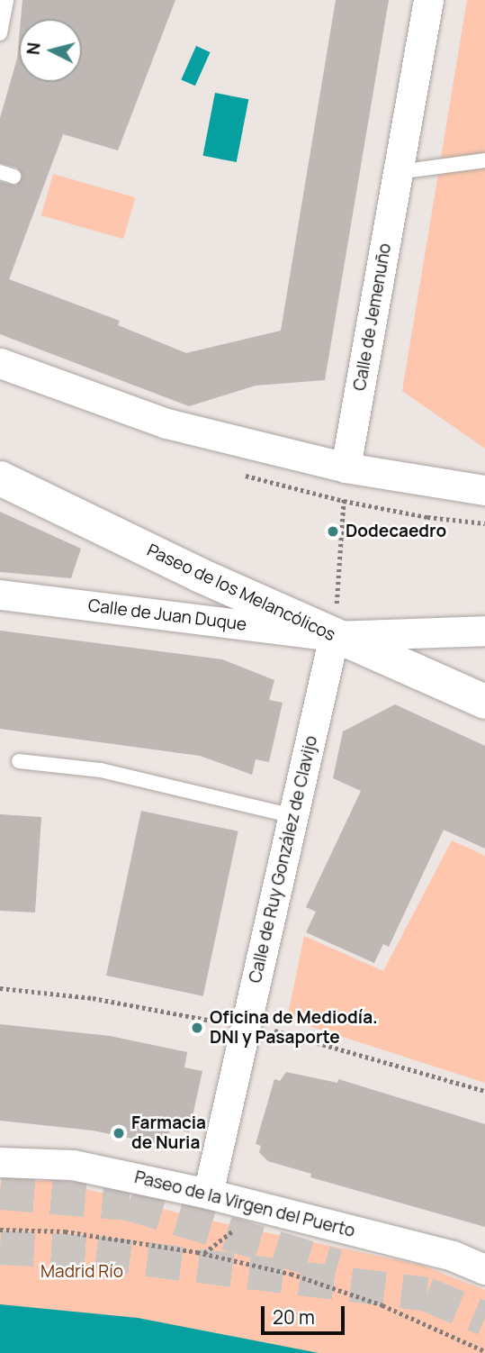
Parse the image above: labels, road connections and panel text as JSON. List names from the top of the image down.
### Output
{
  "streets": {
    "street": [
      "Calle de Jemenuño",
      "Paseo de los Melancólicos",
      "Calle de Juan Duque",
      "Calle de Ruy González de Clavijo",
      "Paseo de la Virgen del Puerto"
    ]
  },
  "crossings": [
    ["Paseo de los Melancólicos", "Calle de Juan Duque"],
    ["Paseo de los Melancólicos", "Calle de Ruy González de Clavijo"],
    ["Calle de Juan Duque", "Calle de Ruy González de Clavijo"],
    ["Calle de Ruy González de Clavijo", "Paseo de la Virgen del Puerto"]
  ],
  "parks": ["Madrid Río"],
  "places": ["Dodecaedro", "Oficina de Mediodía. DNI y Pasaporte", "Farmacia de Nuria"],
  "scale_bar": "20 m",
  "north": "left"
}
